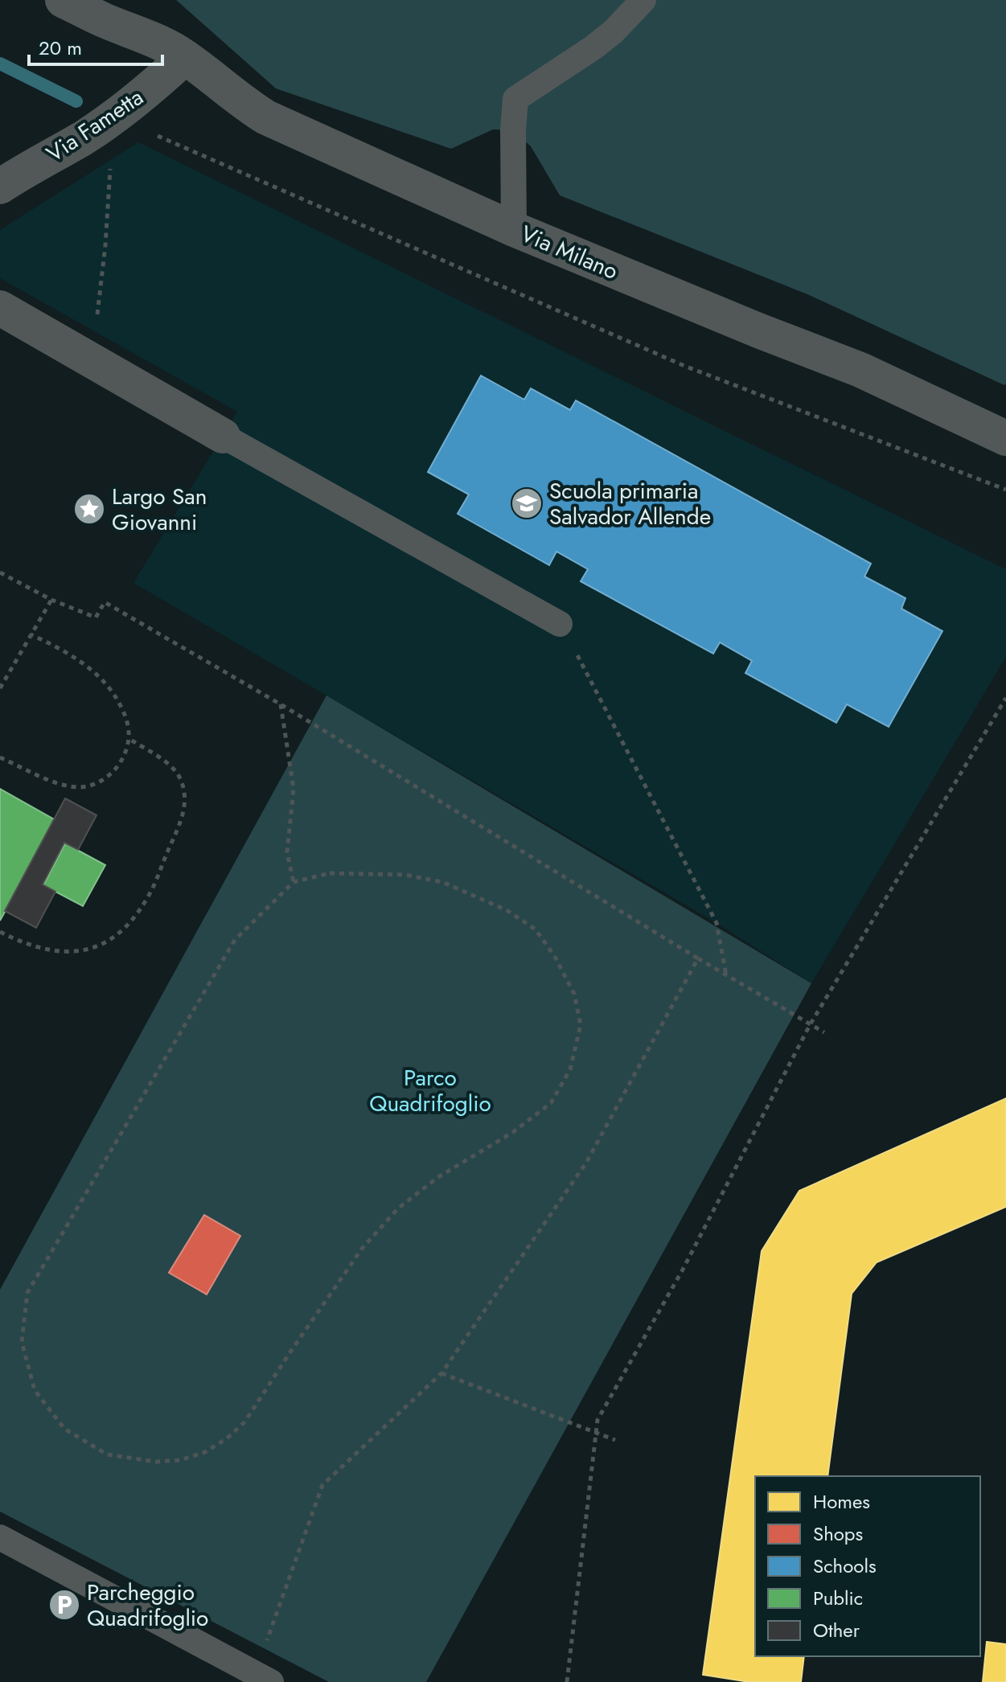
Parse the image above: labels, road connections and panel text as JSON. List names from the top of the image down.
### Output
{
  "streets": {
    "street": ["Via Fametta", "Via Milano"]
  },
  "crossings": [
    ["Via Fametta", "Via Milano"]
  ],
  "parks": ["Parco Quadrifoglio"],
  "places": {
    "school or university": ["Scuola primaria Salvador Allende"],
    "place": ["Largo San Giovanni"],
    "parking": ["Parcheggio Quadrifoglio"]
  },
  "legend": [
    "Homes",
    "Shops",
    "Schools",
    "Public",
    "Other"
  ],
  "scale_bar": "20 m"
}
